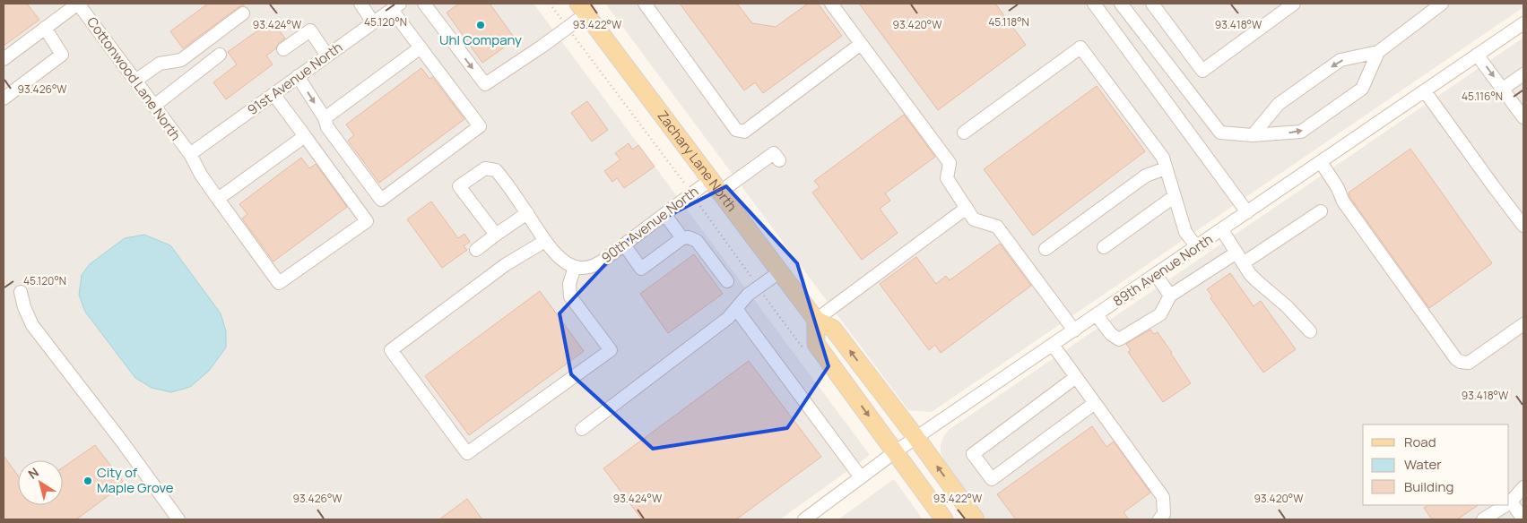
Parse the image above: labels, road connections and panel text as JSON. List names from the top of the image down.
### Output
{
  "streets": {
    "main road": ["Zachary Lane North"],
    "street": [
      "Cottonwood Lane North",
      "91st Avenue North",
      "90th Avenue North",
      "89th Avenue North"
    ]
  },
  "crossings": [
    ["Cottonwood Lane North", "91st Avenue North"],
    ["Zachary Lane North", "90th Avenue North"],
    ["Zachary Lane North", "89th Avenue North"]
  ],
  "places": ["Uhl Company", "City of Maple Grove"],
  "legend": ["Road", "Water", "Building"],
  "north": "top left",
  "coordinates": [
    "45.120°N",
    "45.118°N",
    "93.424°W",
    "93.422°W",
    "93.420°W",
    "93.418°W",
    "93.426°W",
    "45.116°N"
  ]
}
